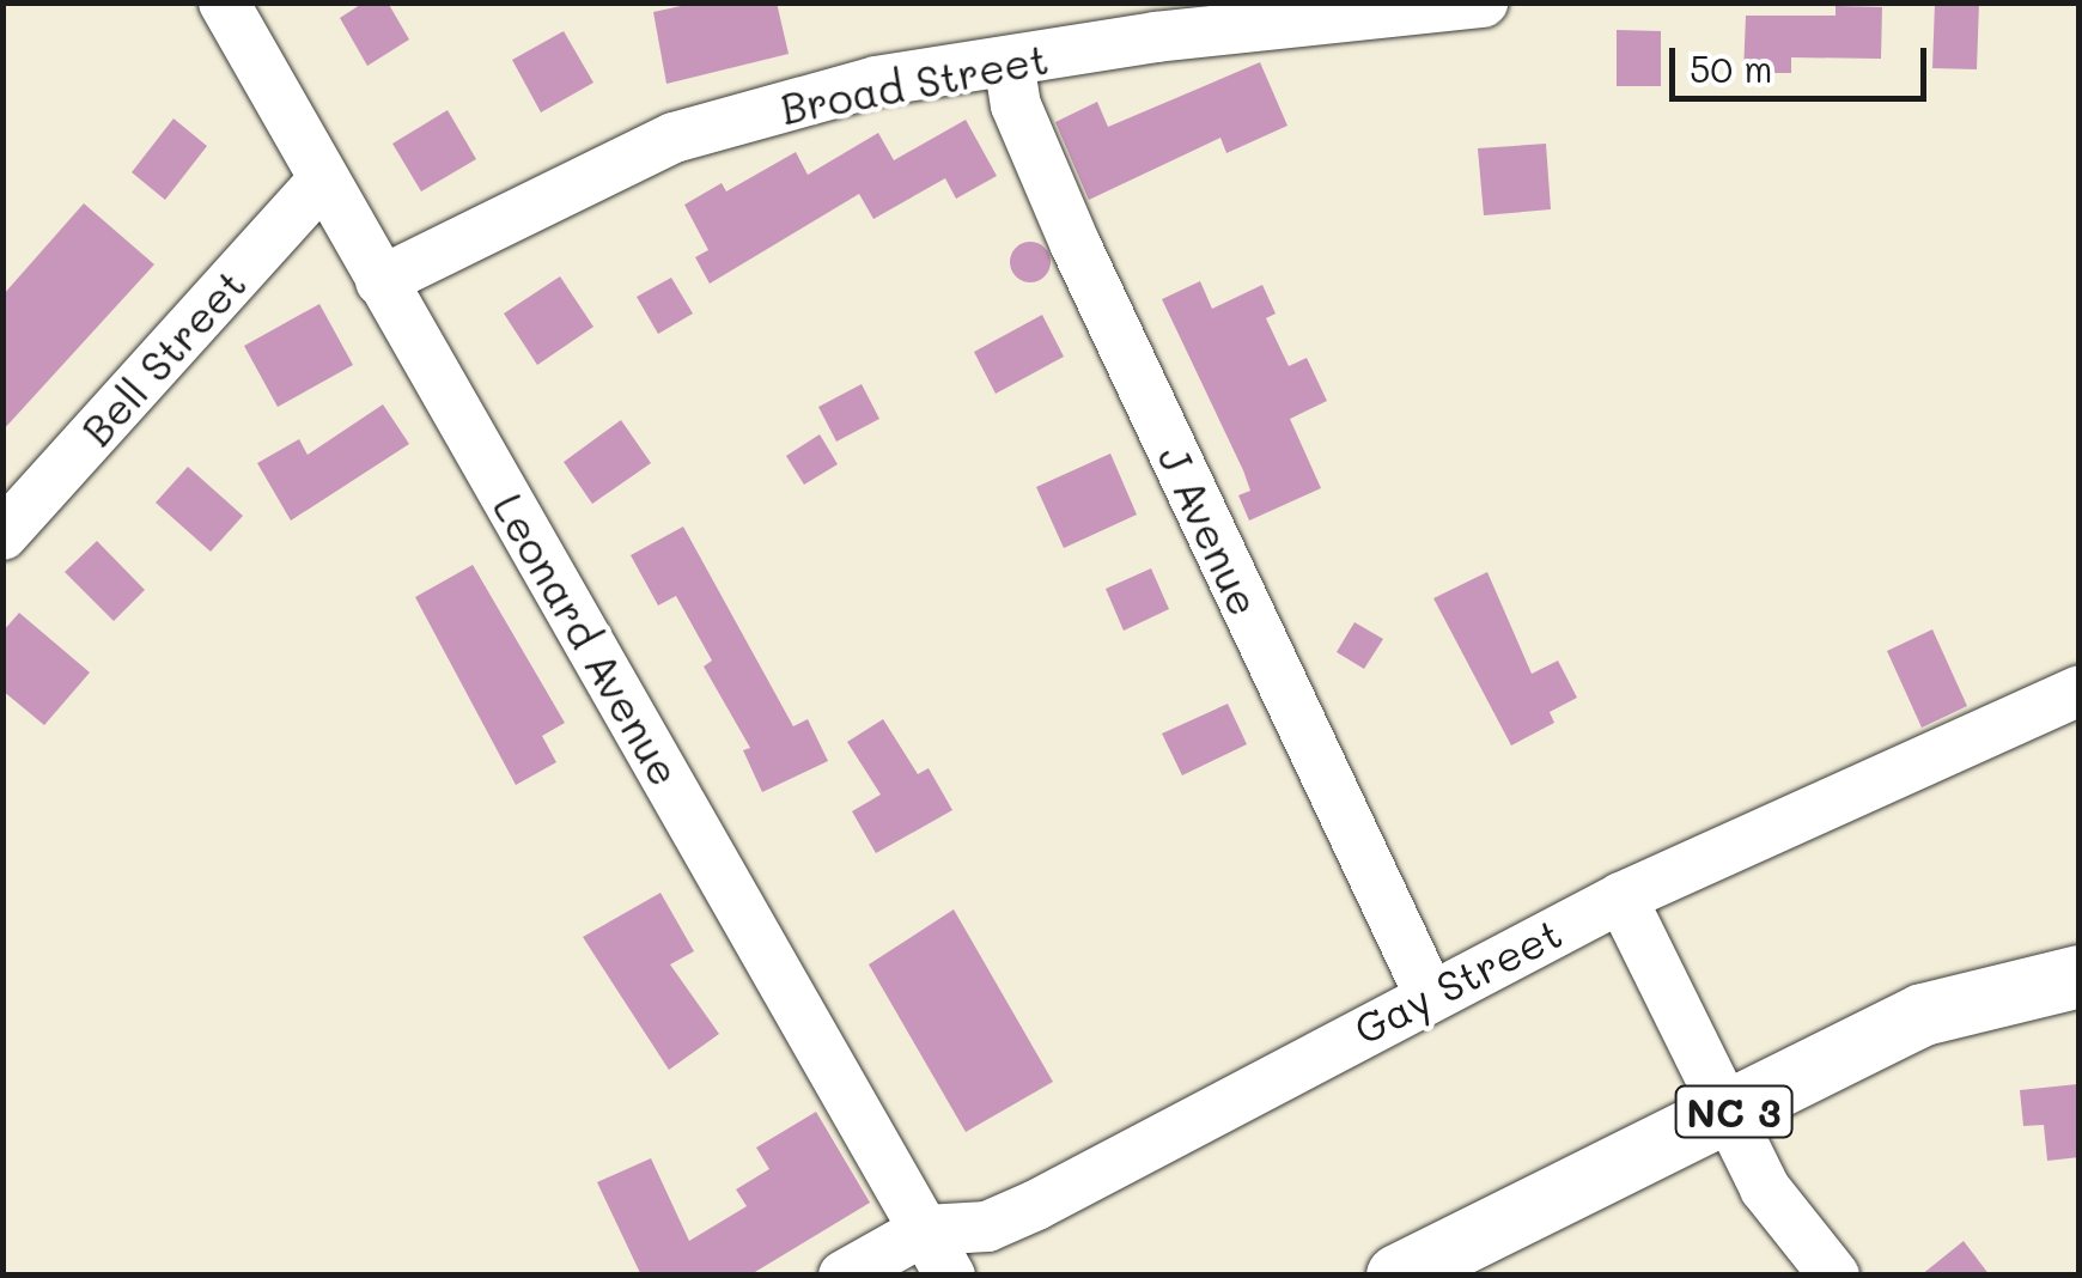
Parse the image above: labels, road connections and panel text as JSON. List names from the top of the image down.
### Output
{
  "streets": {
    "main road": ["NC 3"],
    "street": [
      "Broad Street",
      "Bell Street",
      "J Avenue",
      "Leonard Avenue",
      "Gay Street"
    ]
  },
  "crossings": [
    ["Broad Street", "J Avenue"],
    ["Broad Street", "Leonard Avenue"],
    ["Bell Street", "Leonard Avenue"],
    ["J Avenue", "Gay Street"],
    ["Leonard Avenue", "Gay Street"]
  ],
  "scale_bar": "50 m"
}
